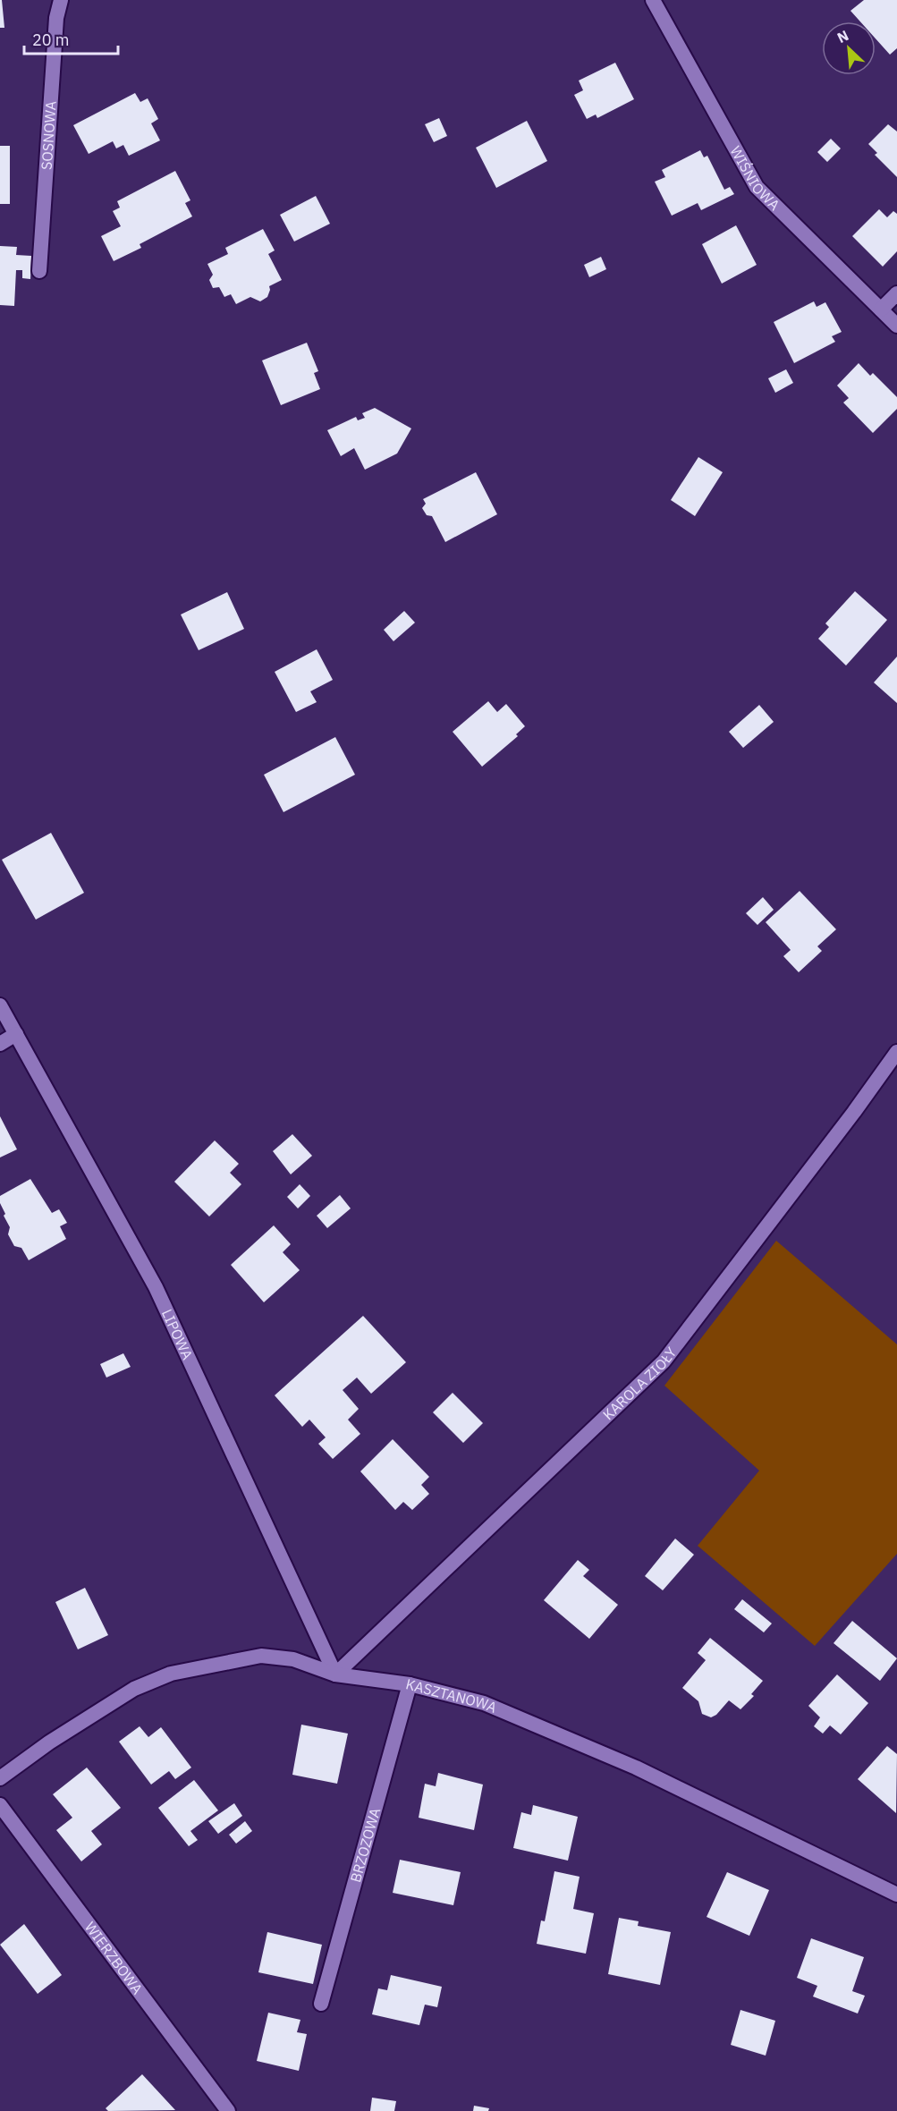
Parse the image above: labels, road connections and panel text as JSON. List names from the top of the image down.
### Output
{
  "streets": {
    "street": [
      "SOSNOWA",
      "WIŚNIOWA",
      "LIPOWA",
      "KAROLA ZIOŁY",
      "KASZTANOWA",
      "BRZOZOWA",
      "WIERZBOWA"
    ]
  },
  "crossings": [
    ["LIPOWA", "KAROLA ZIOŁY"],
    ["LIPOWA", "KASZTANOWA"],
    ["KAROLA ZIOŁY", "KASZTANOWA"],
    ["KASZTANOWA", "BRZOZOWA"]
  ],
  "scale_bar": "20 m",
  "north": "top left"
}
